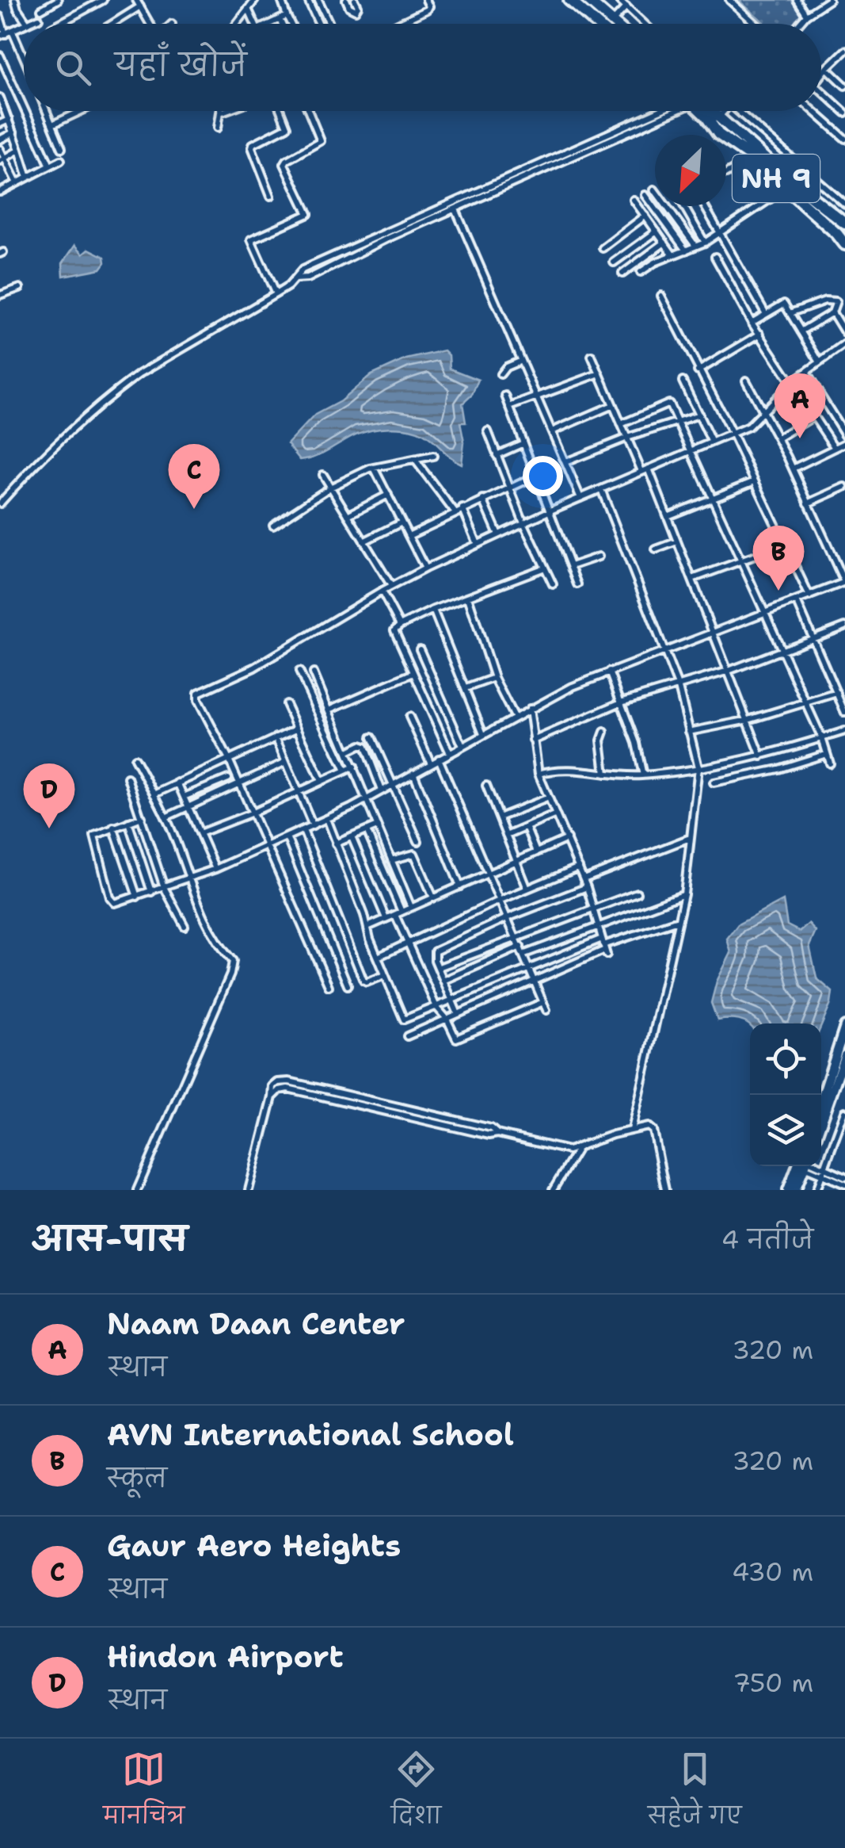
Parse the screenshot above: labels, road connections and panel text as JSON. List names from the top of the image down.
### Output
{
  "streets": {
    "highway": ["NH 9"]
  },
  "north": "bottom left",
  "page": {
    "search": "यहाँ खोजें",
    "pins": [
      "A",
      "C",
      "B",
      "D"
    ],
    "heading": ["आस-पास", "4 नतीजे"],
    "list": [
      {
        "mark": "A",
        "name": "Naam Daan Center",
        "note": "स्थान",
        "value": "320 m"
      },
      {
        "mark": "B",
        "name": "AVN International School",
        "note": "स्कूल",
        "value": "320 m"
      },
      {
        "mark": "C",
        "name": "Gaur Aero Heights",
        "note": "स्थान",
        "value": "430 m"
      },
      {
        "mark": "D",
        "name": "Hindon Airport",
        "note": "स्थान",
        "value": "750 m"
      }
    ],
    "nav": ["मानचित्र", "दिशा", "सहेजे गए"]
  }
}
